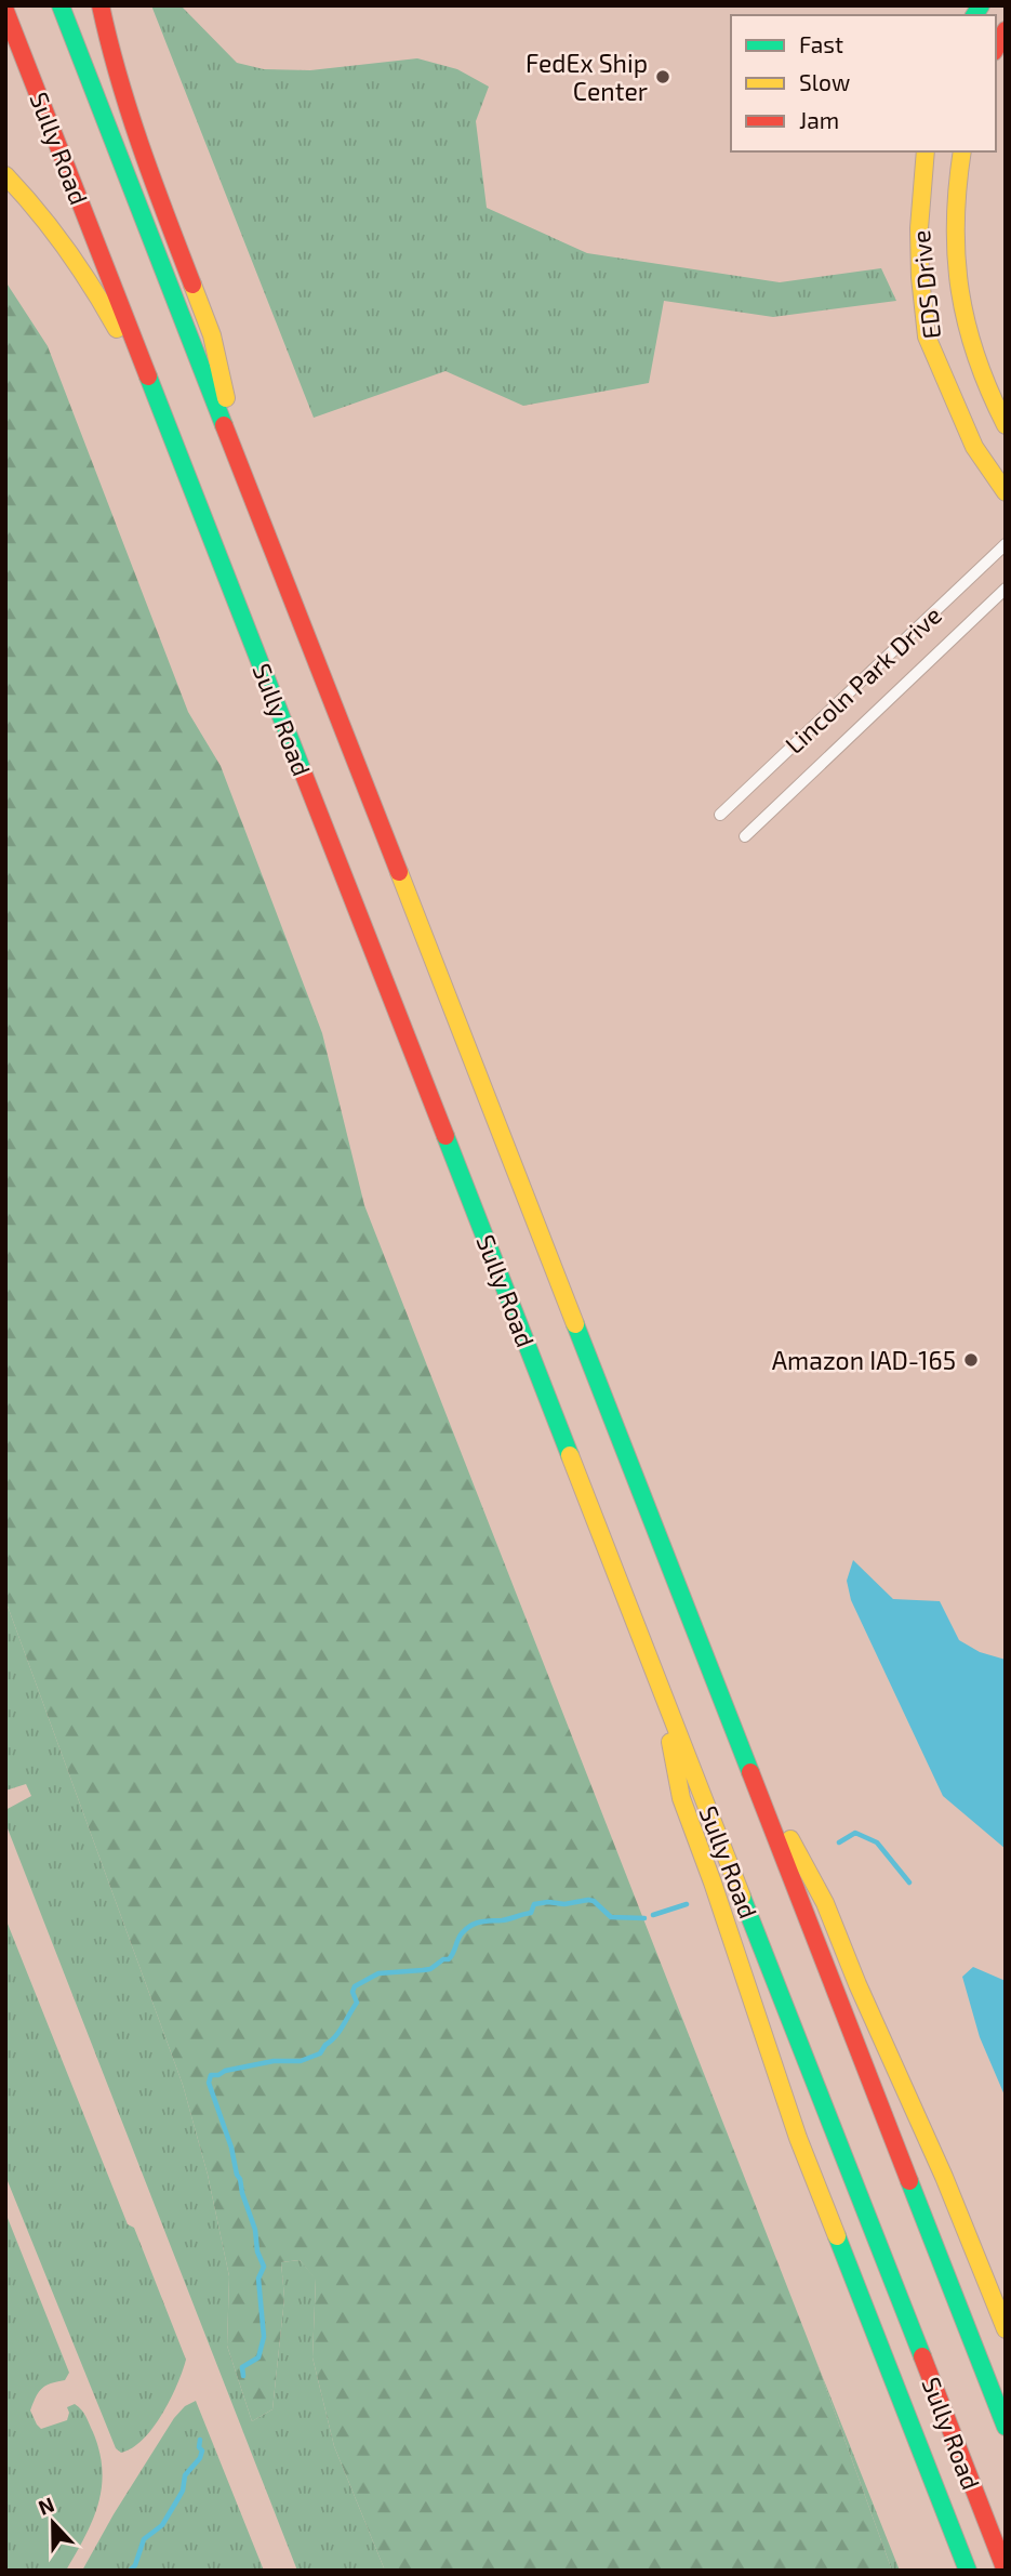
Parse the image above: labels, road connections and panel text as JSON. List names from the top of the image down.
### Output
{
  "streets": {
    "main road": ["Sully Road", "EDS Drive"],
    "street": ["Lincoln Park Drive"]
  },
  "places": ["FedEx Ship Center", "Amazon IAD-165"],
  "legend": ["Fast", "Slow", "Jam"],
  "north": "top"
}
